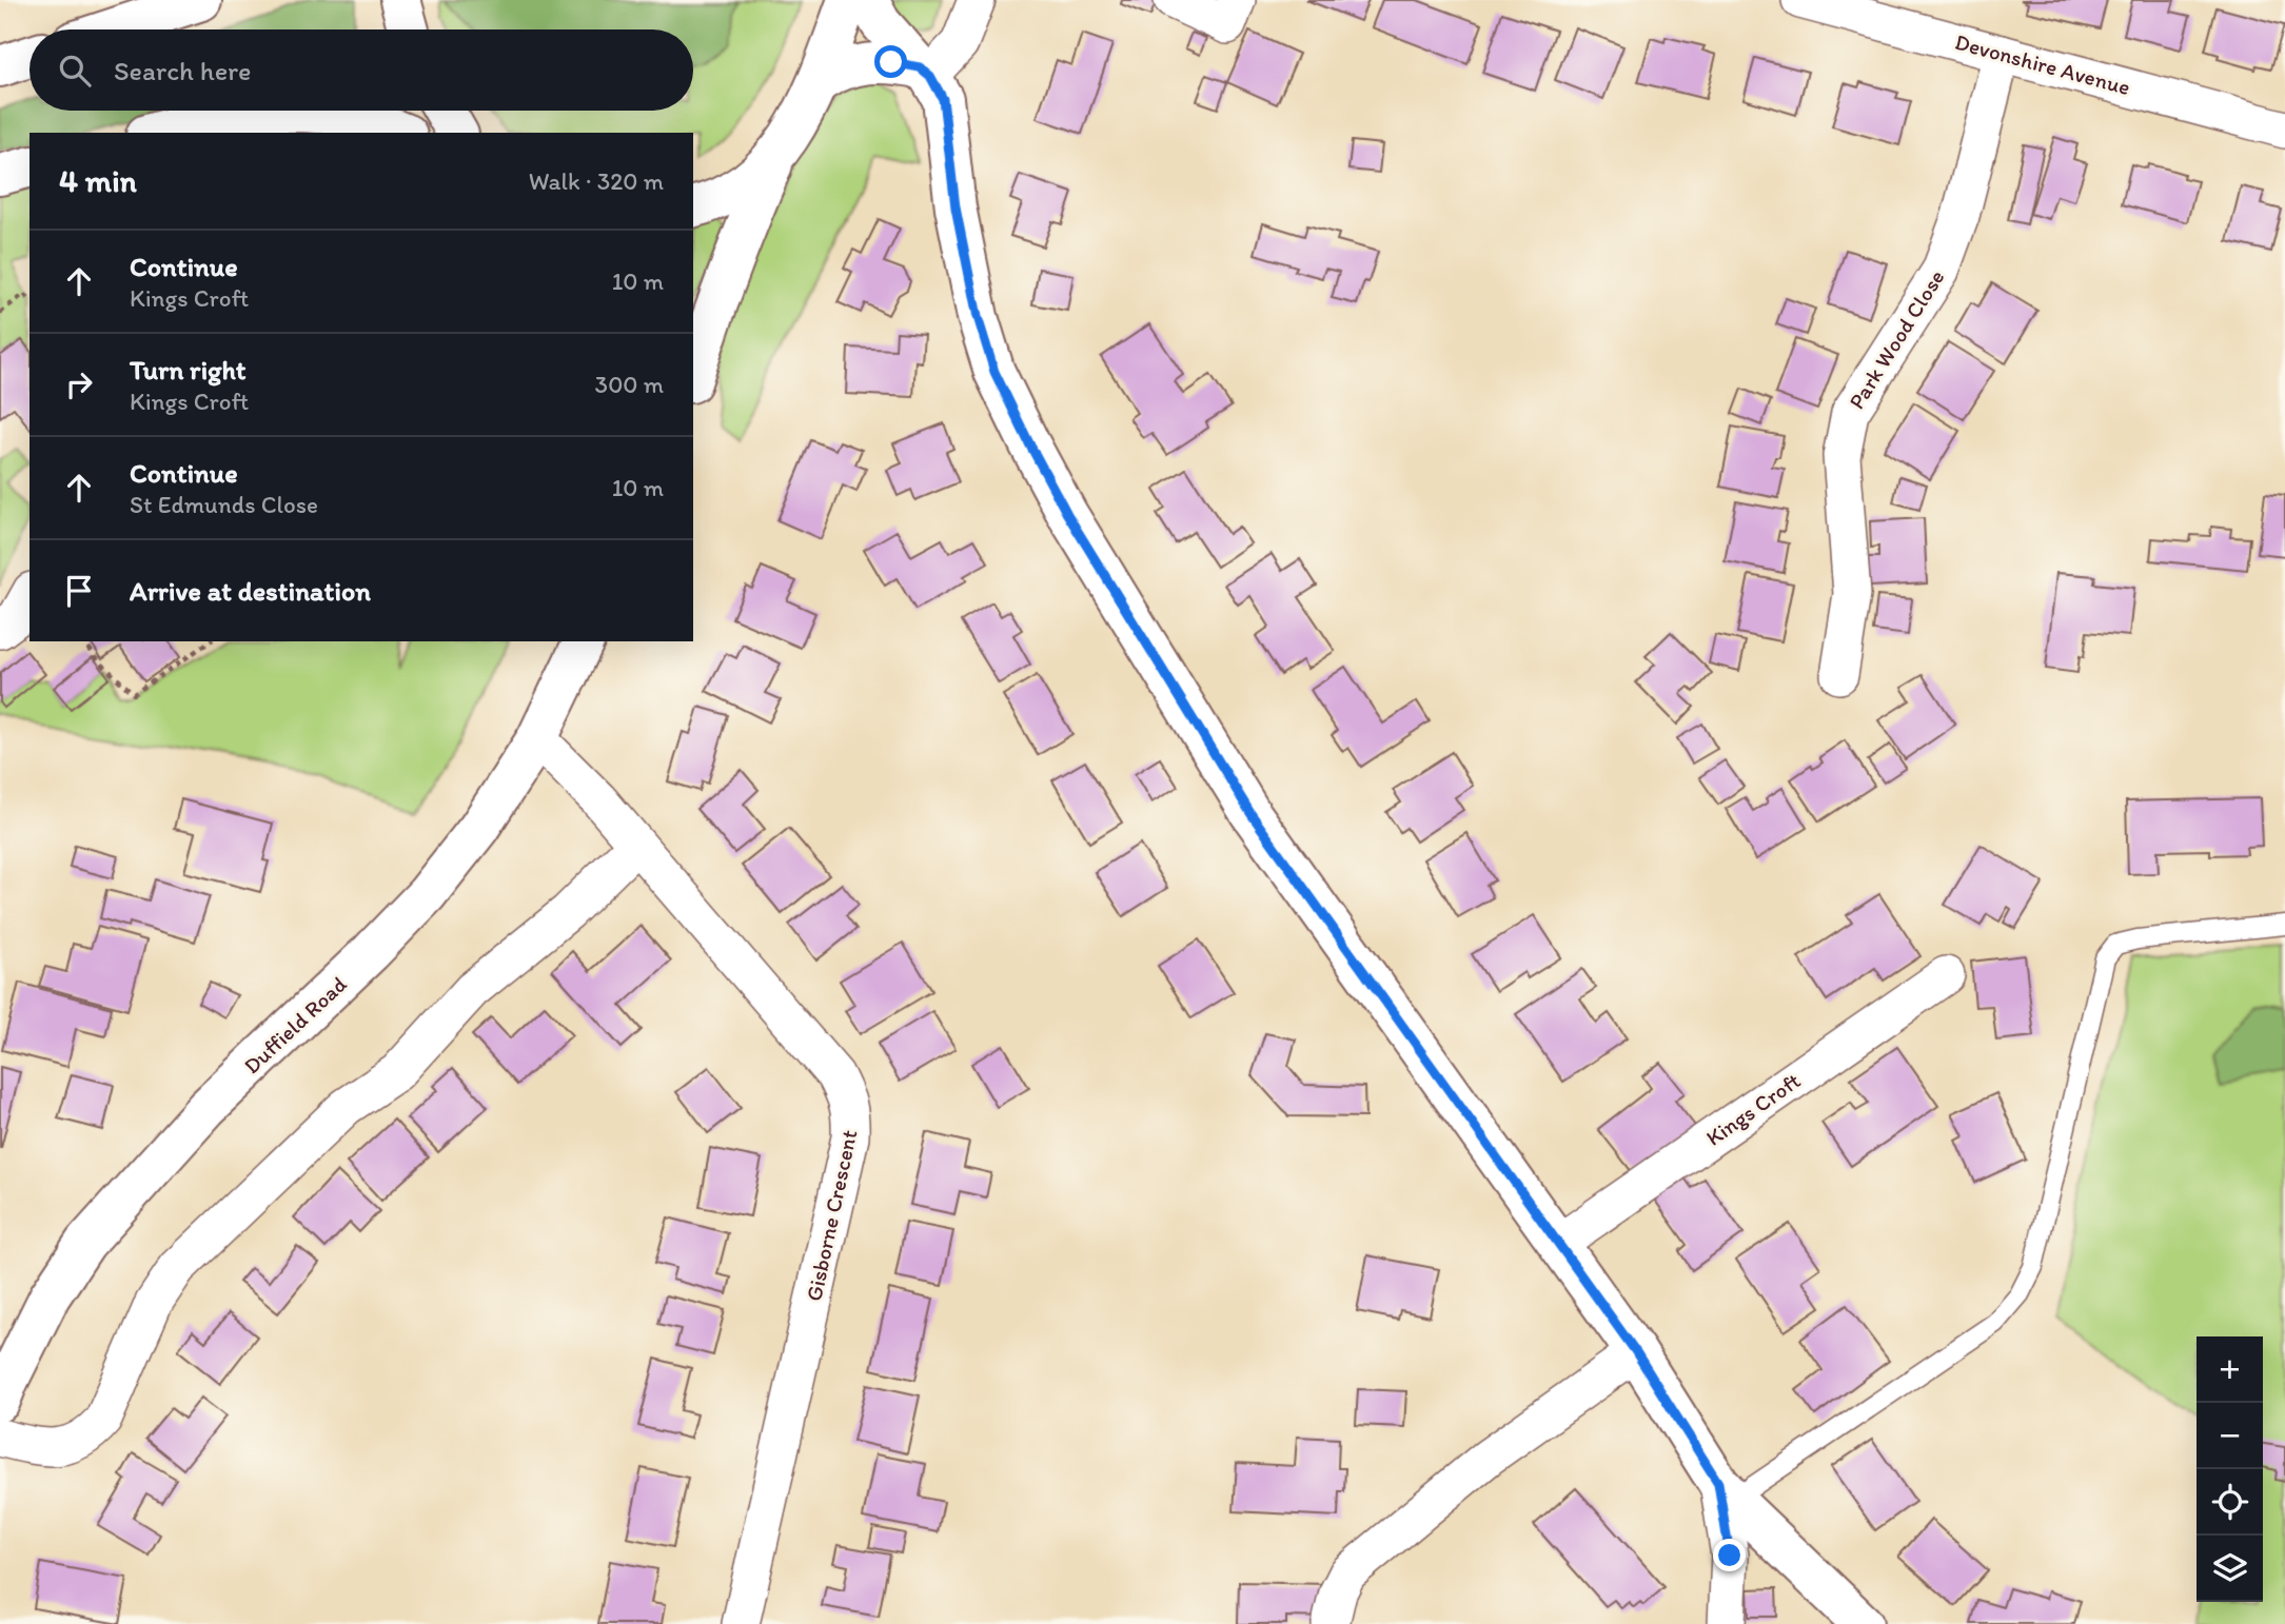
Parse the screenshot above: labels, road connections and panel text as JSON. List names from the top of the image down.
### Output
{
  "streets": {
    "main road": ["Duffield Road"],
    "street": [
      "Devonshire Avenue",
      "Park Wood Close",
      "Kings Croft",
      "Gisborne Crescent"
    ]
  },
  "crossings": [
    ["Devonshire Avenue", "Park Wood Close"],
    ["Duffield Road", "Gisborne Crescent"]
  ],
  "page": {
    "search": "Search here",
    "heading": ["4 min", "Walk · 320 m"],
    "list": [
      ["Continue", "Kings Croft", "10 m"],
      ["Turn right", "Kings Croft", "300 m"],
      ["Continue", "St Edmunds Close", "10 m"],
      "Arrive at destination"
    ],
    "map_buttons": ["+", "−"]
  }
}
